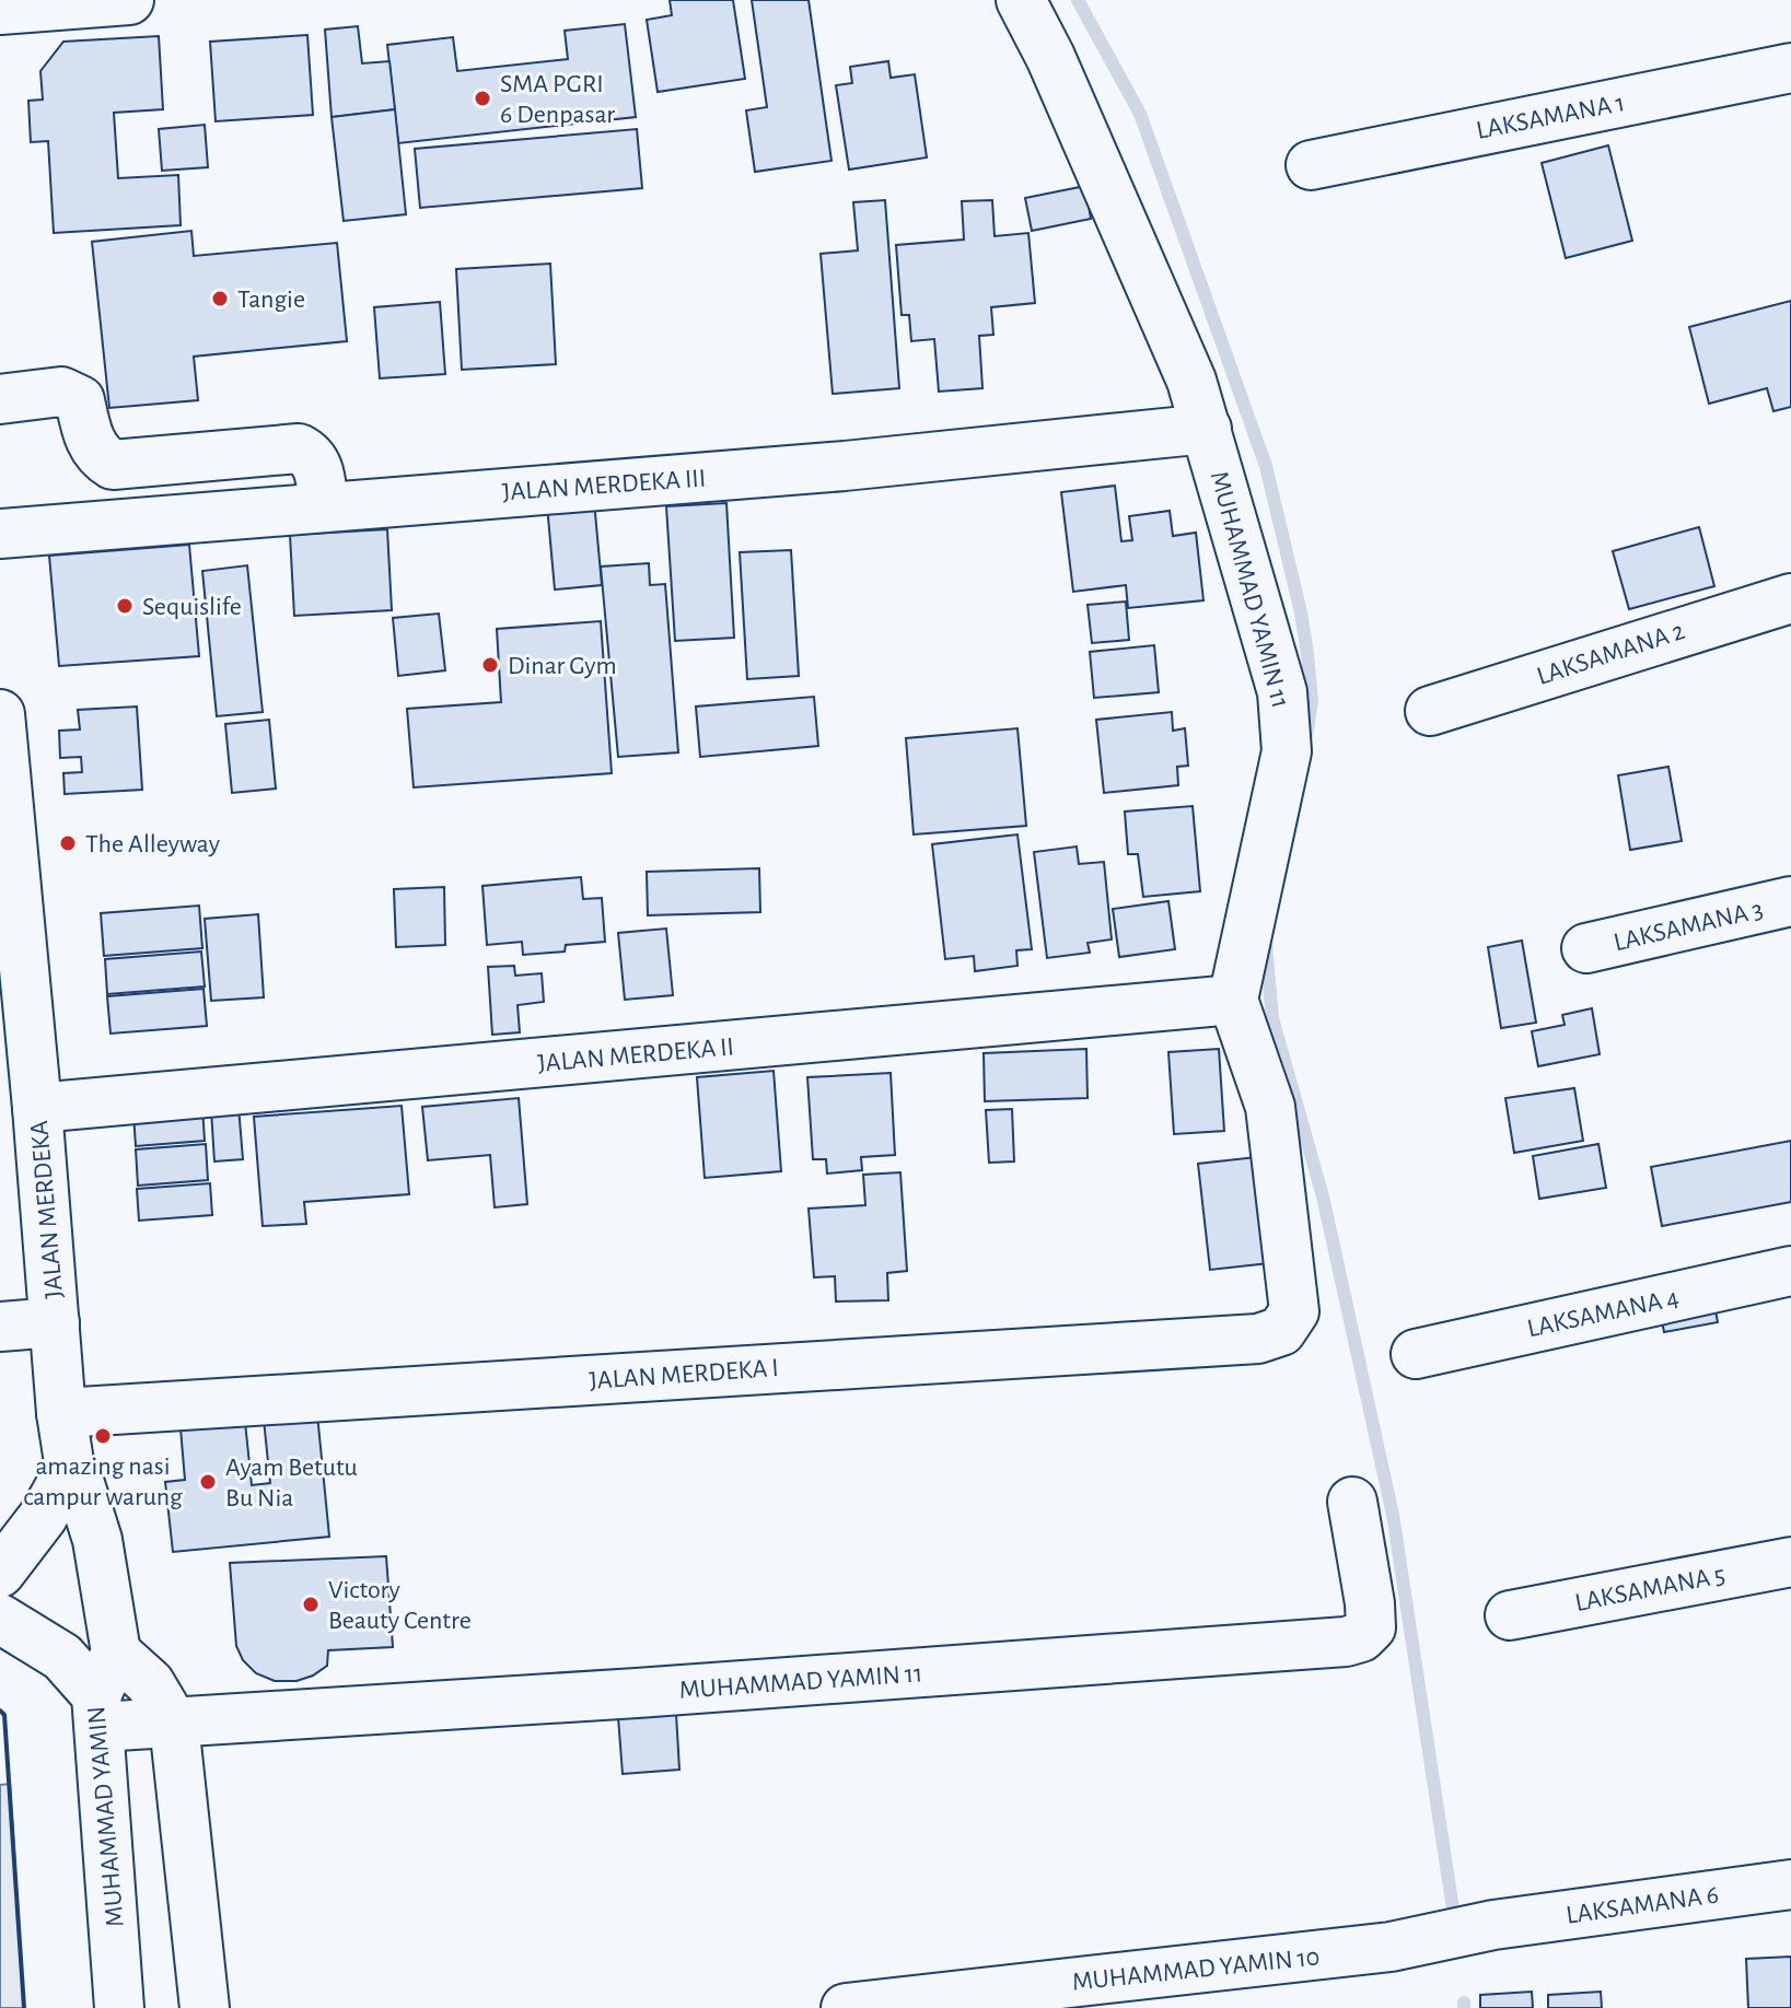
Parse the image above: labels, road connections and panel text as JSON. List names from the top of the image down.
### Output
{
  "streets": {
    "street": [
      "LAKSAMANA 1",
      "JALAN MERDEKA III",
      "MUHAMMAD YAMIN 11",
      "LAKSAMANA 2",
      "LAKSAMANA 3",
      "JALAN MERDEKA II",
      "JALAN MERDEKA",
      "LAKSAMANA 4",
      "JALAN MERDEKA I",
      "LAKSAMANA 5",
      "MUHAMMAD YAMIN",
      "LAKSAMANA 6",
      "MUHAMMAD YAMIN 10"
    ]
  },
  "crossings": [
    ["JALAN MERDEKA III", "MUHAMMAD YAMIN 11"],
    ["MUHAMMAD YAMIN 11", "JALAN MERDEKA II"],
    ["MUHAMMAD YAMIN 11", "JALAN MERDEKA"],
    ["MUHAMMAD YAMIN 11", "JALAN MERDEKA I"],
    ["MUHAMMAD YAMIN 11", "MUHAMMAD YAMIN"],
    ["JALAN MERDEKA II", "JALAN MERDEKA"],
    ["JALAN MERDEKA II", "JALAN MERDEKA I"],
    ["JALAN MERDEKA", "JALAN MERDEKA I"],
    ["JALAN MERDEKA", "MUHAMMAD YAMIN"],
    ["LAKSAMANA 6", "MUHAMMAD YAMIN 10"]
  ],
  "places": [
    "SMA PGRI 6 Denpasar",
    "Tangie",
    "Sequislife",
    "Dinar Gym",
    "The Alleyway",
    "amazing nasi campur warung",
    "Ayam Betutu Bu Nia",
    "Victory Beauty Centre"
  ]
}
